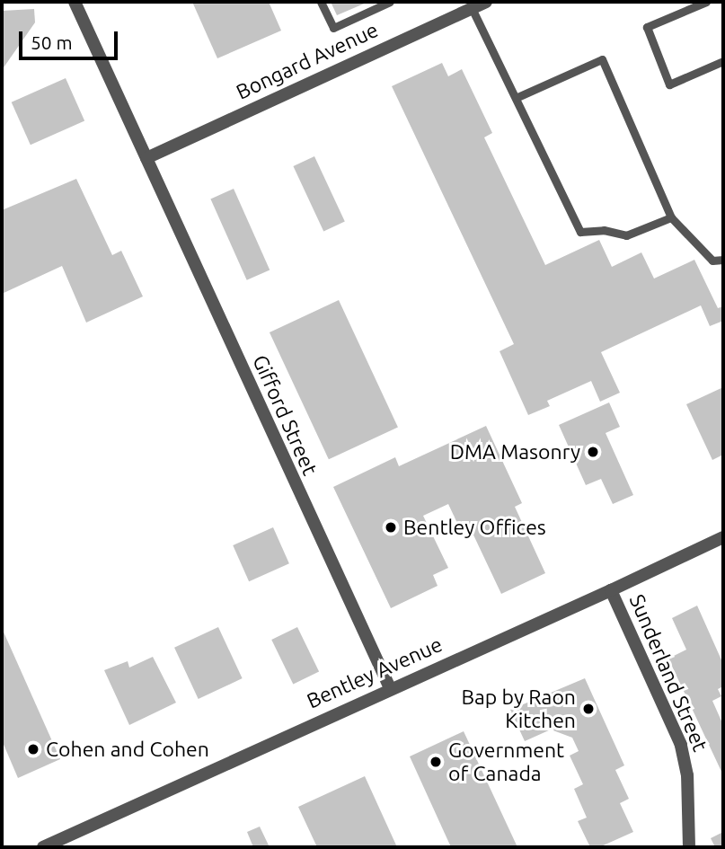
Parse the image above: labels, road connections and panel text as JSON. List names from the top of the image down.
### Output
{
  "streets": {
    "street": [
      "Bongard Avenue",
      "Gifford Street",
      "Bentley Avenue",
      "Sunderland Street"
    ]
  },
  "crossings": [
    ["Bongard Avenue", "Gifford Street"],
    ["Gifford Street", "Bentley Avenue"],
    ["Bentley Avenue", "Sunderland Street"]
  ],
  "places": [
    "DMA Masonry",
    "Bentley Offices",
    "Bap by Raon Kitchen",
    "Cohen and Cohen",
    "Government of Canada"
  ],
  "scale_bar": "50 m"
}
